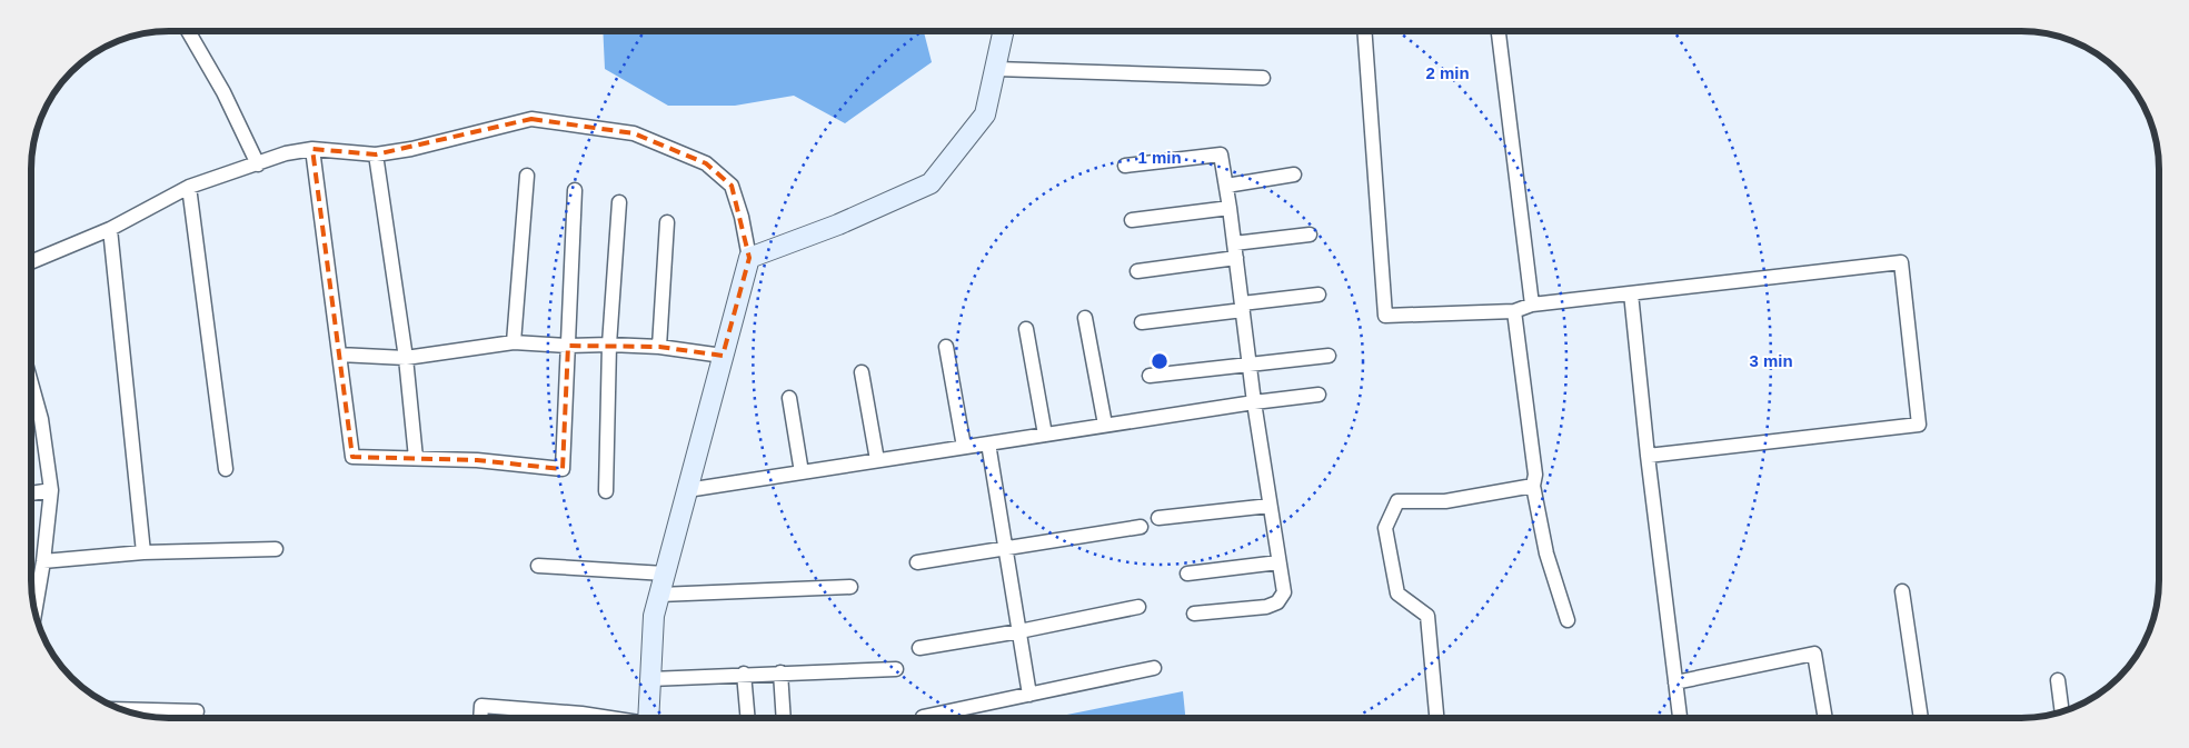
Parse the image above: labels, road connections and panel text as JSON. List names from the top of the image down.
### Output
{
  "rings": ["2 min", "1 min", "3 min"]
}
